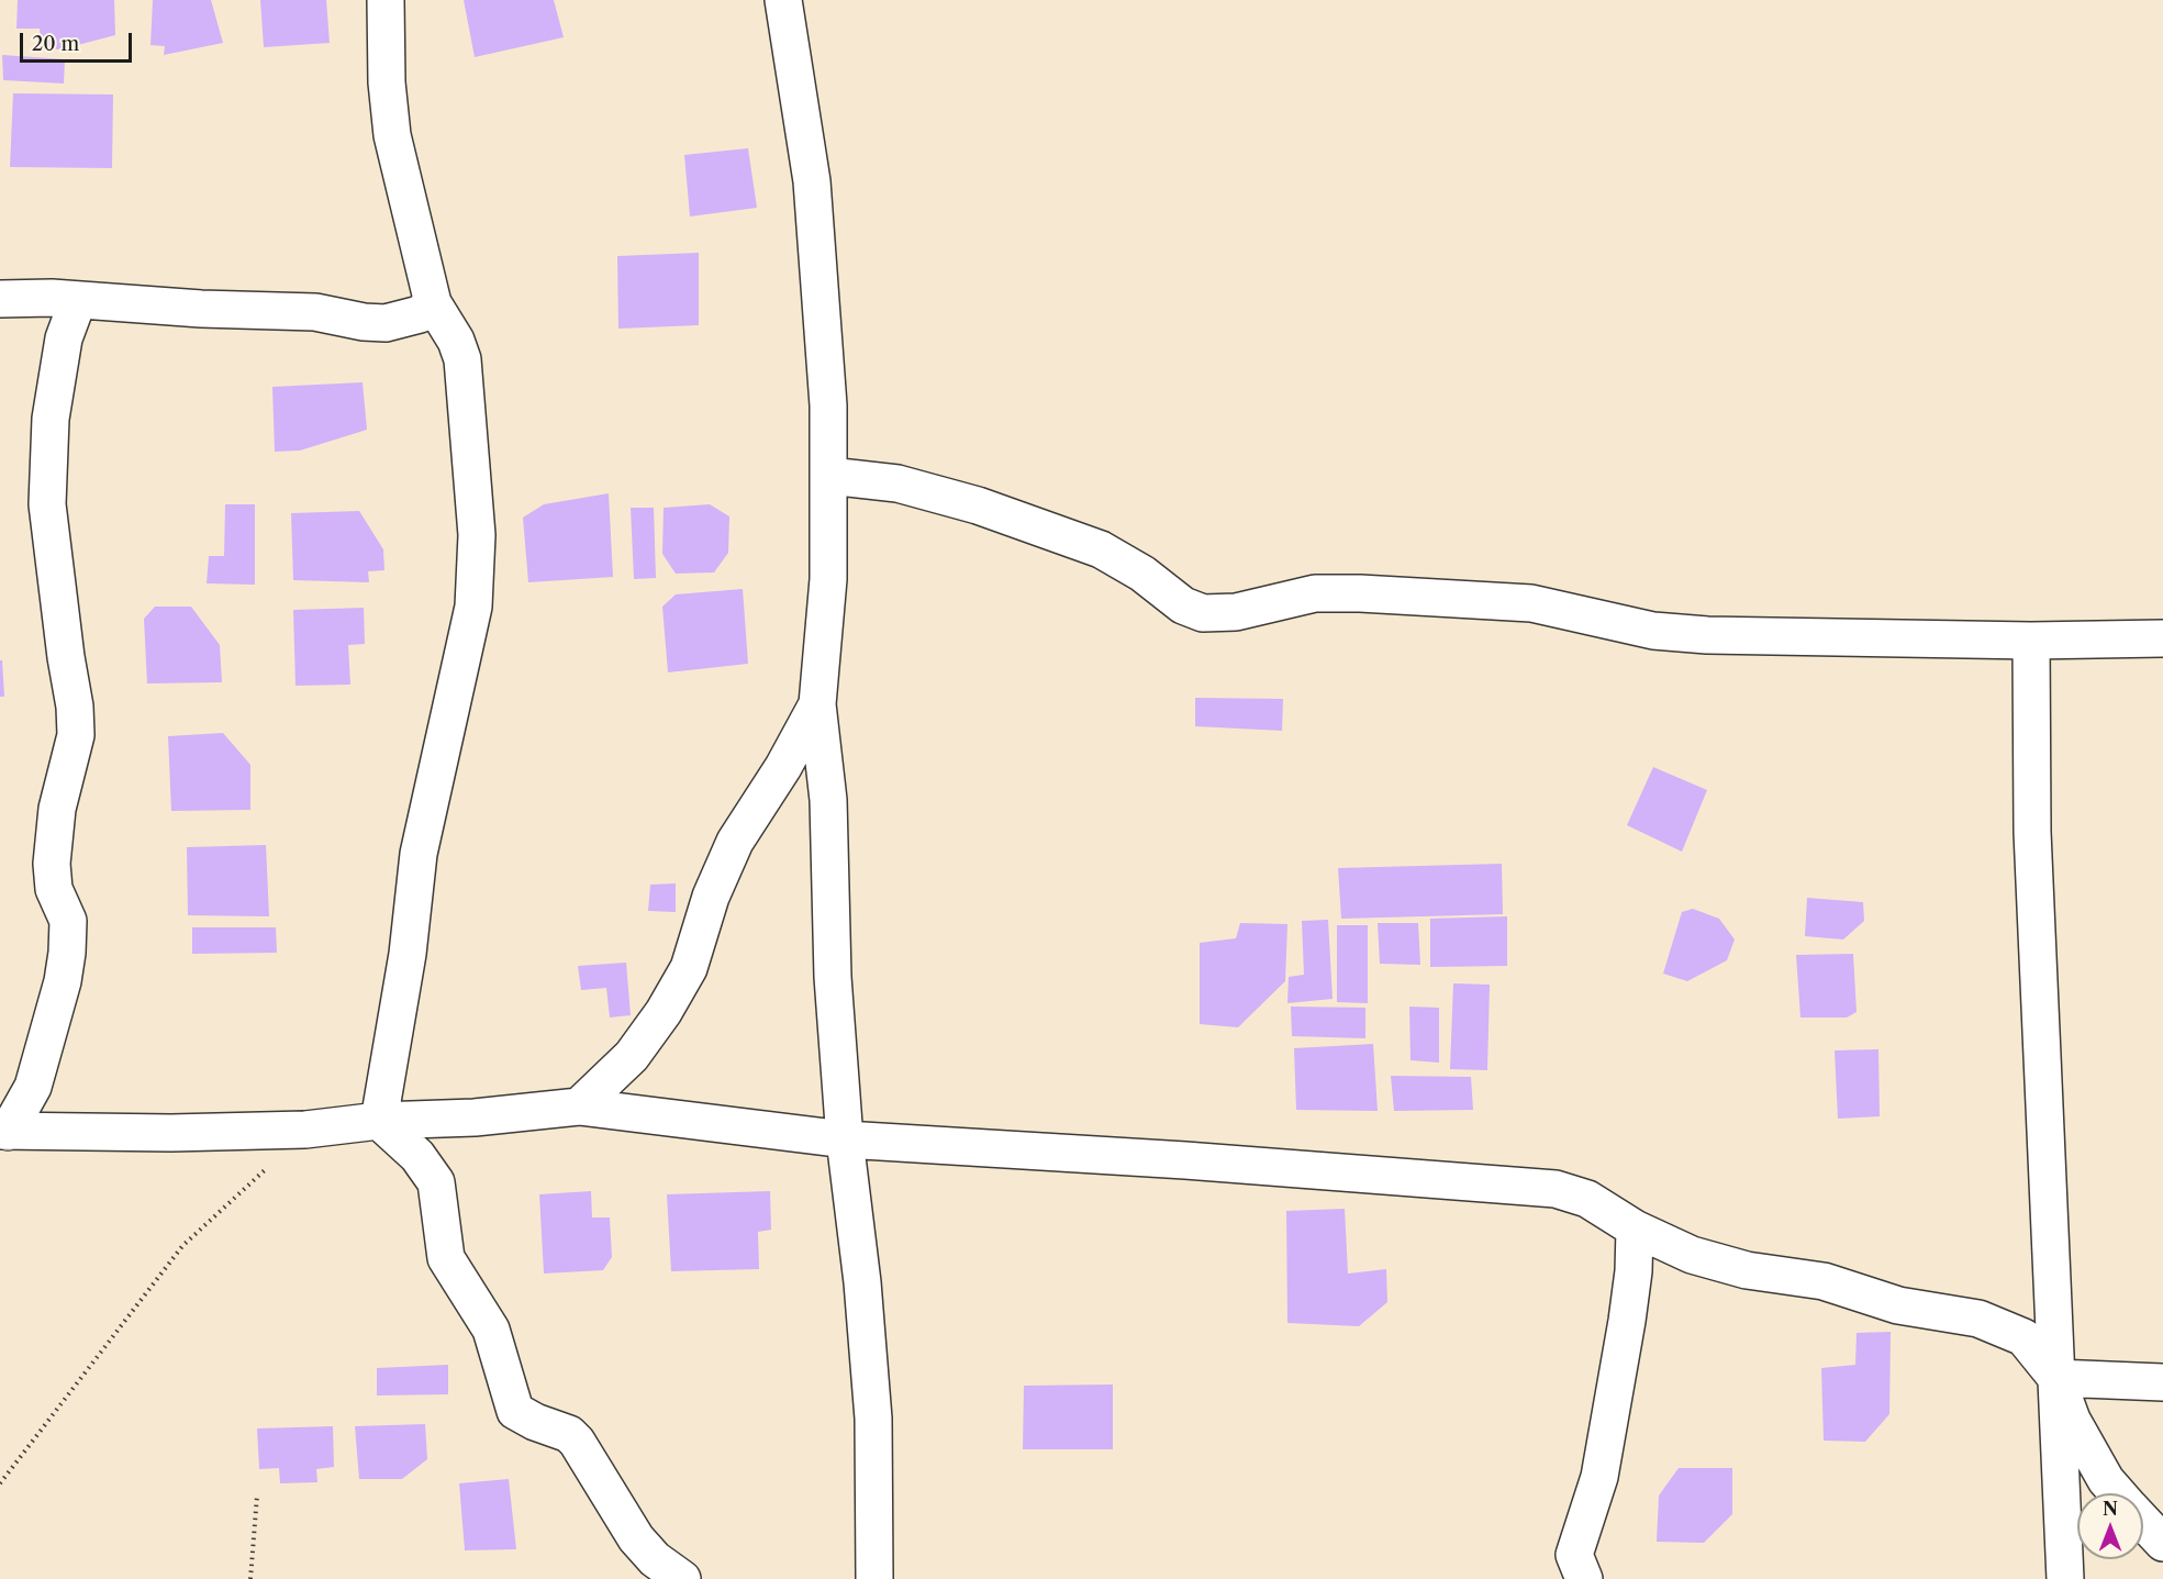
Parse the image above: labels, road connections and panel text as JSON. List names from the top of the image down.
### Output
{
  "scale_bar": "20 m",
  "north": "top"
}
